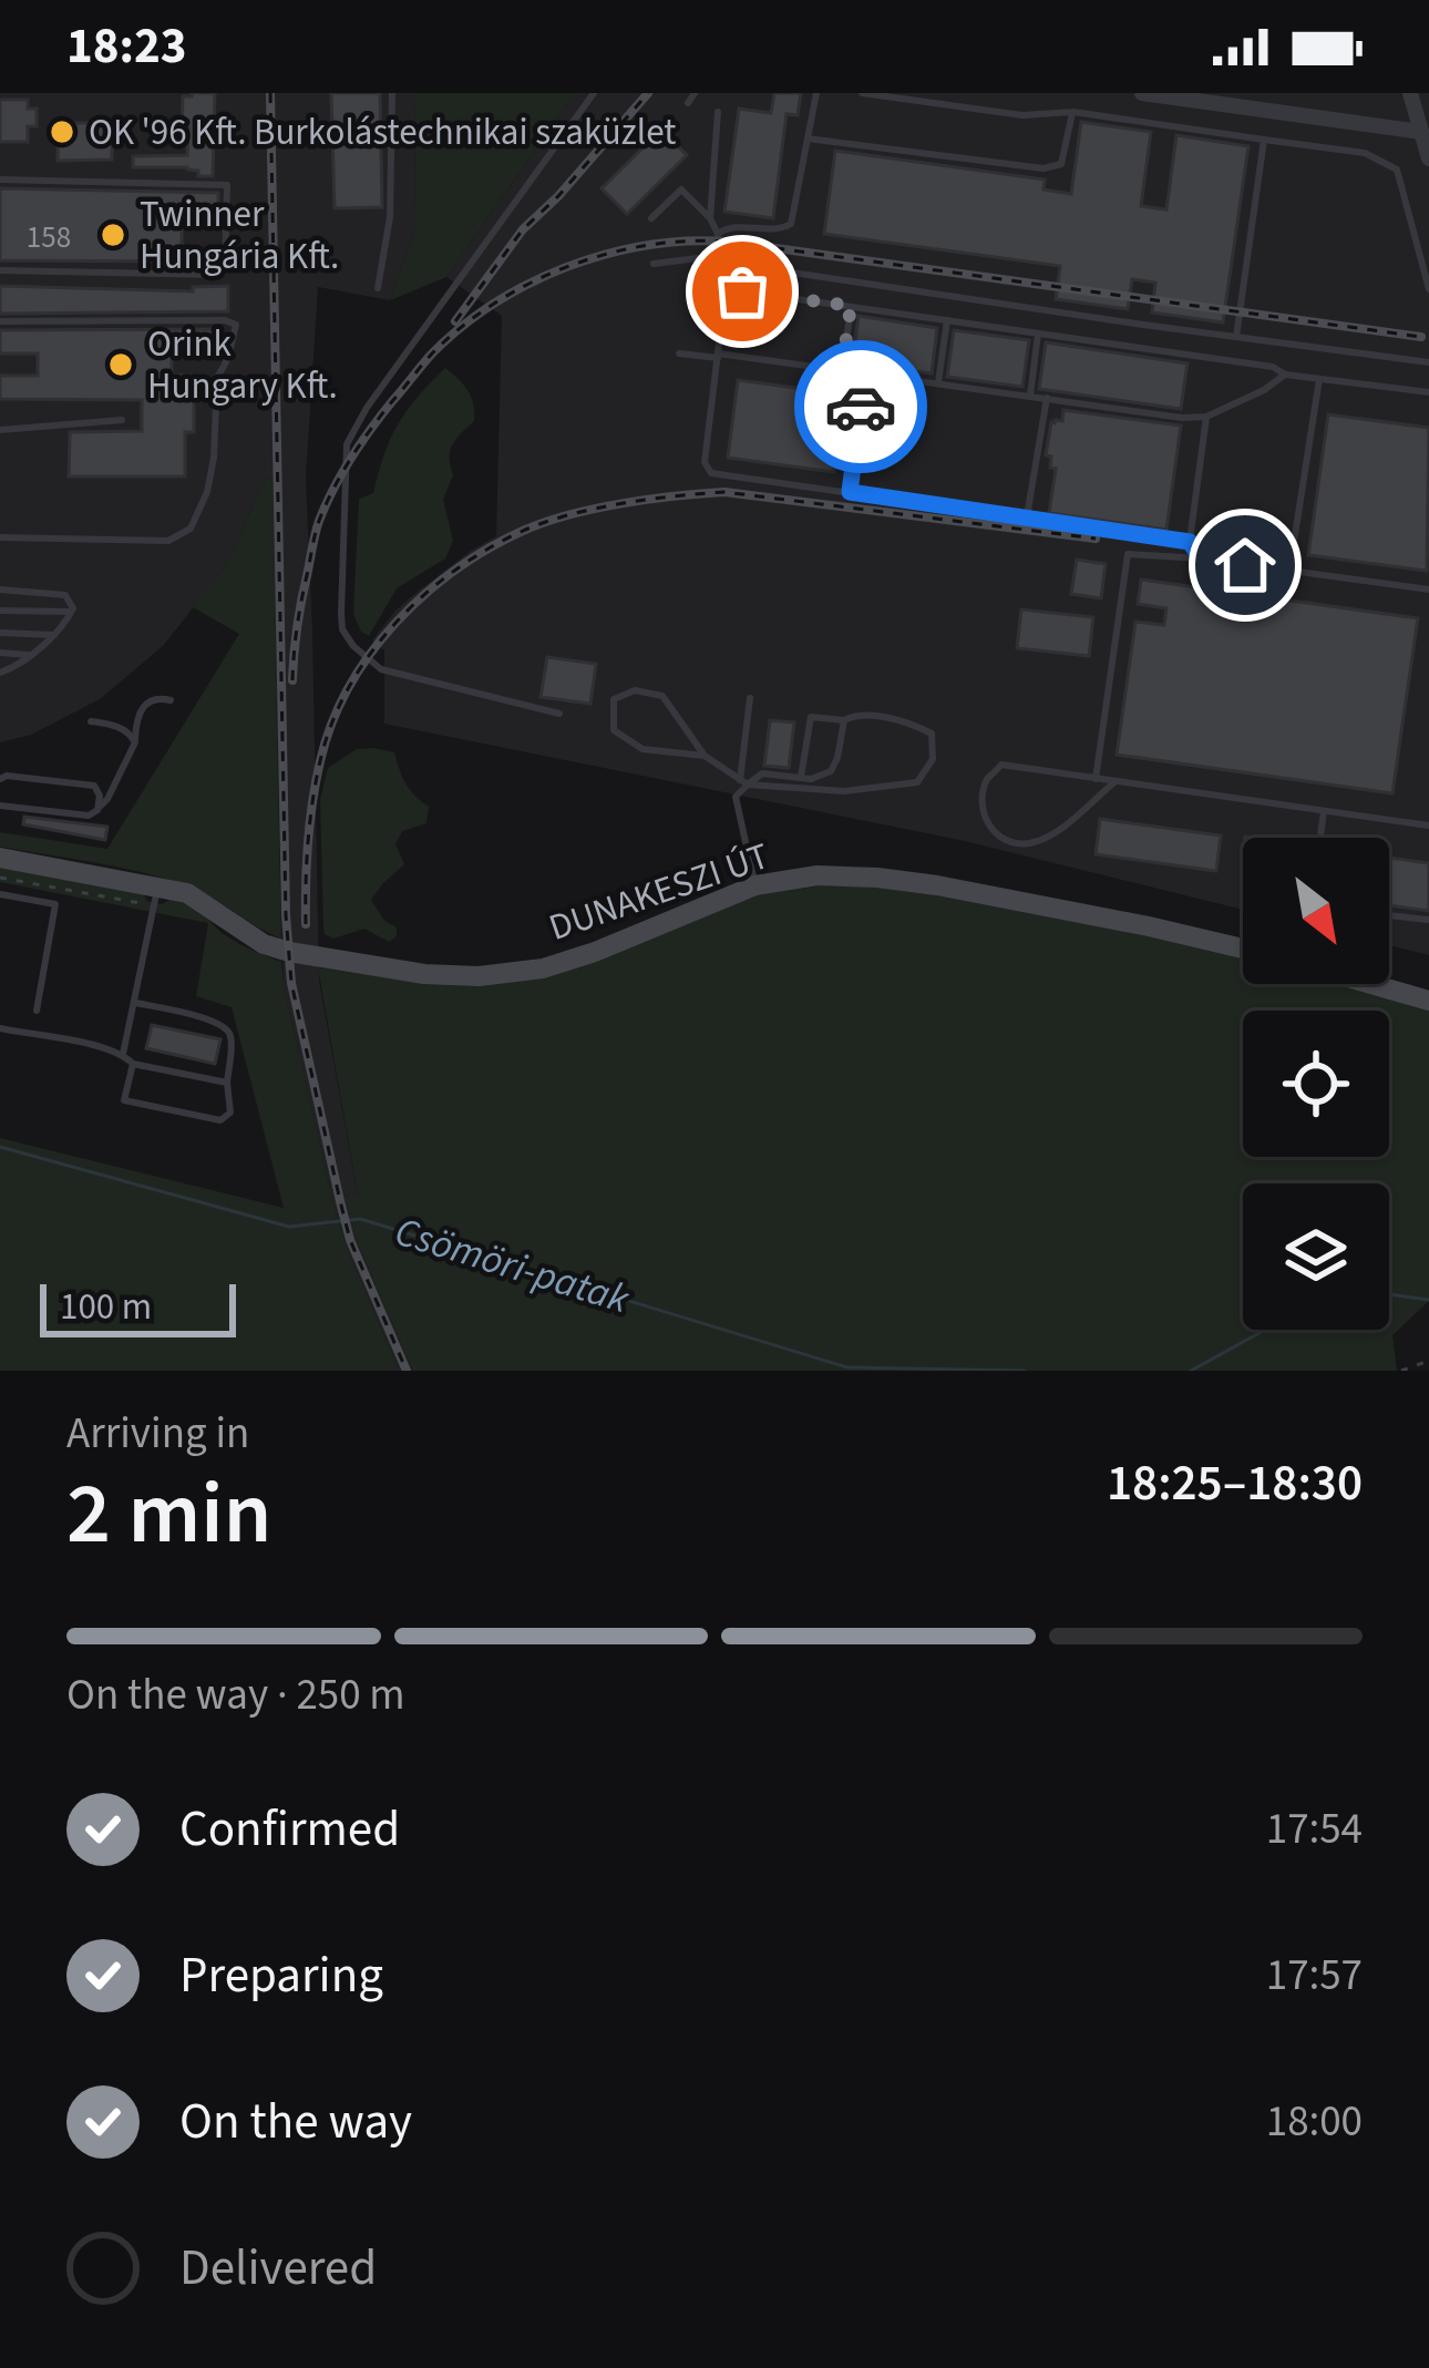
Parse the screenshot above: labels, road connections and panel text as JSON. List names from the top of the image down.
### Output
{
  "streets": {
    "street": ["DUNAKESZI ÚT"]
  },
  "water": ["Csömöri-patak"],
  "places": ["OK '96 Kft. Burkolástechnikai szaküzlet", "Twinner Hungária Kft.", "Orink Hungary Kft."],
  "house_numbers": ["158"],
  "scale_bar": "100 m",
  "north": "bottom right",
  "page": {
    "status": "18:23",
    "scale": "100 m",
    "heading": ["2 min", "Arriving in", "18:25–18:30"],
    "bar": "On the way · 250 m",
    "list": [
      ["Confirmed", "17:54"],
      ["Preparing", "17:57"],
      ["On the way", "18:00"],
      "Delivered"
    ]
  }
}
